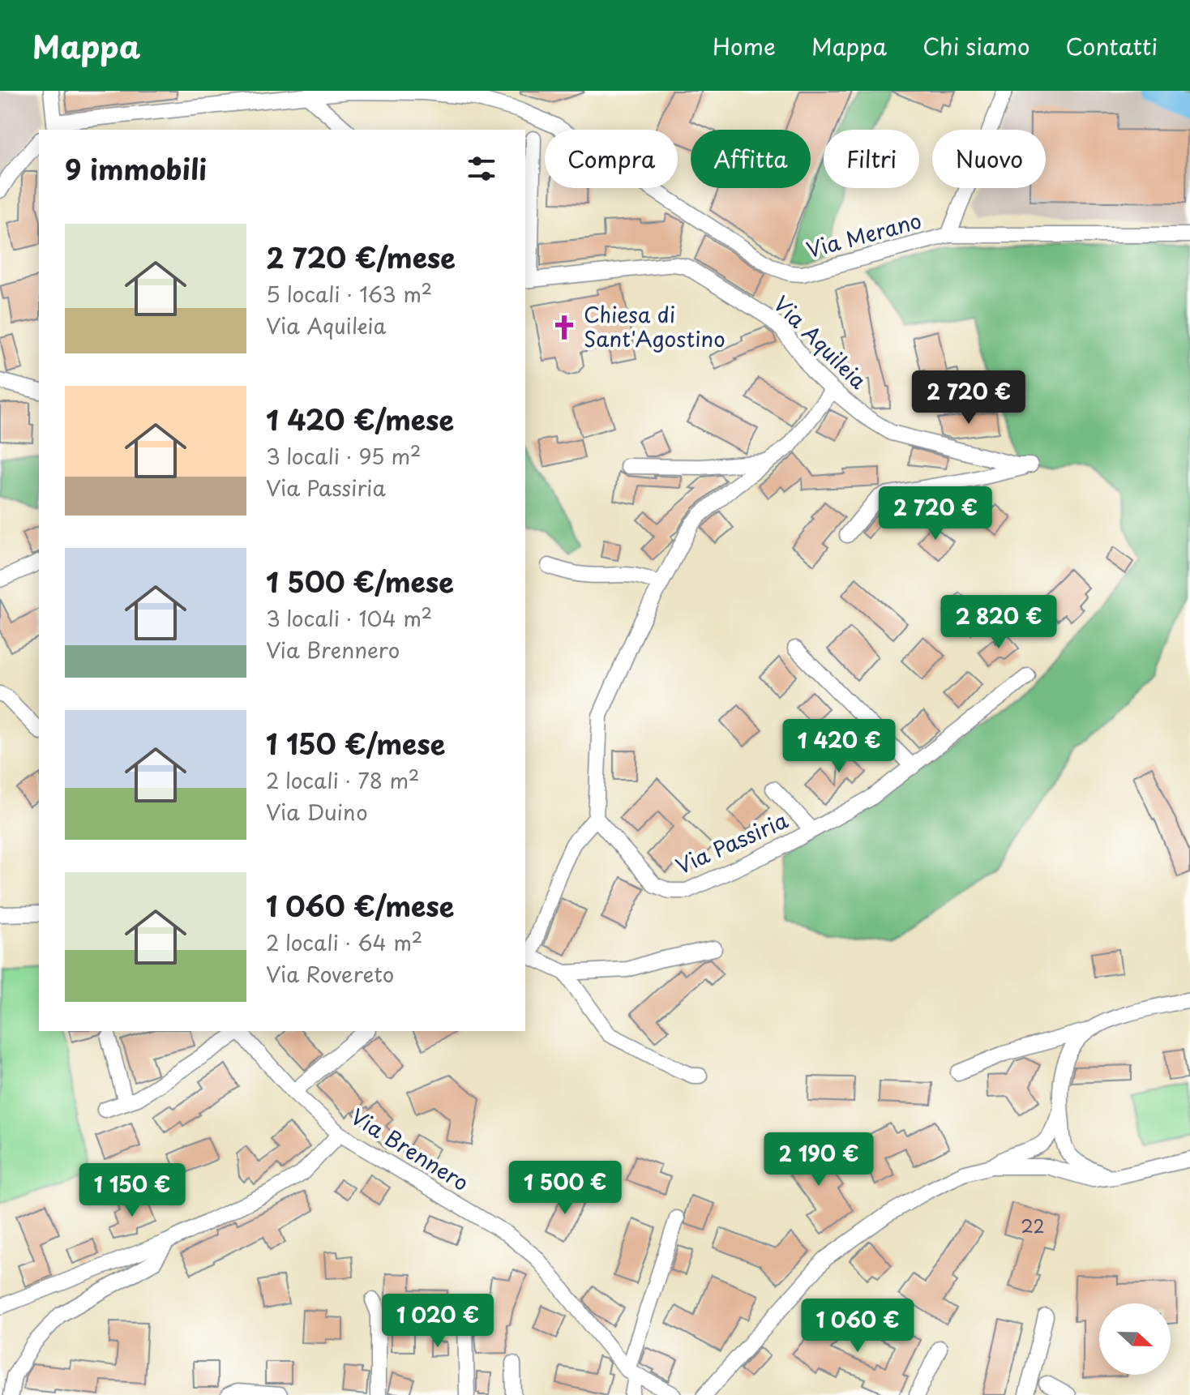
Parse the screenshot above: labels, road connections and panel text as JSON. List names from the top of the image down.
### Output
{
  "streets": {
    "street": [
      "Via Merano",
      "Via Aquileia",
      "Via Passiria",
      "Via Brennero"
    ]
  },
  "places": {
    "church": ["Chiesa di Sant'Agostino"]
  },
  "house_numbers": ["22"],
  "north": "right",
  "page": {
    "header": "Mappa",
    "nav": [
      "Home",
      "Mappa",
      "Chi siamo",
      "Contatti"
    ],
    "chip": [
      "Compra",
      "Affitta",
      "Filtri",
      "Nuovo"
    ],
    "heading": "9 immobili",
    "list": [
      {
        "name": "2 720 €/mese",
        "note": "5 locali · 163 m² · Via Aquileia"
      },
      {
        "name": "1 420 €/mese",
        "note": "3 locali · 95 m² · Via Passiria"
      },
      {
        "name": "1 500 €/mese",
        "note": "3 locali · 104 m² · Via Brennero"
      },
      {
        "name": "1 150 €/mese",
        "note": "2 locali · 78 m² · Via Duino"
      },
      {
        "name": "1 060 €/mese",
        "note": "2 locali · 64 m² · Via Rovereto"
      }
    ],
    "price": [
      "2 720 €",
      "2 720 €",
      "2 820 €",
      "1 420 €",
      "2 190 €",
      "1 500 €",
      "1 150 €",
      "1 020 €",
      "1 060 €"
    ]
  }
}
